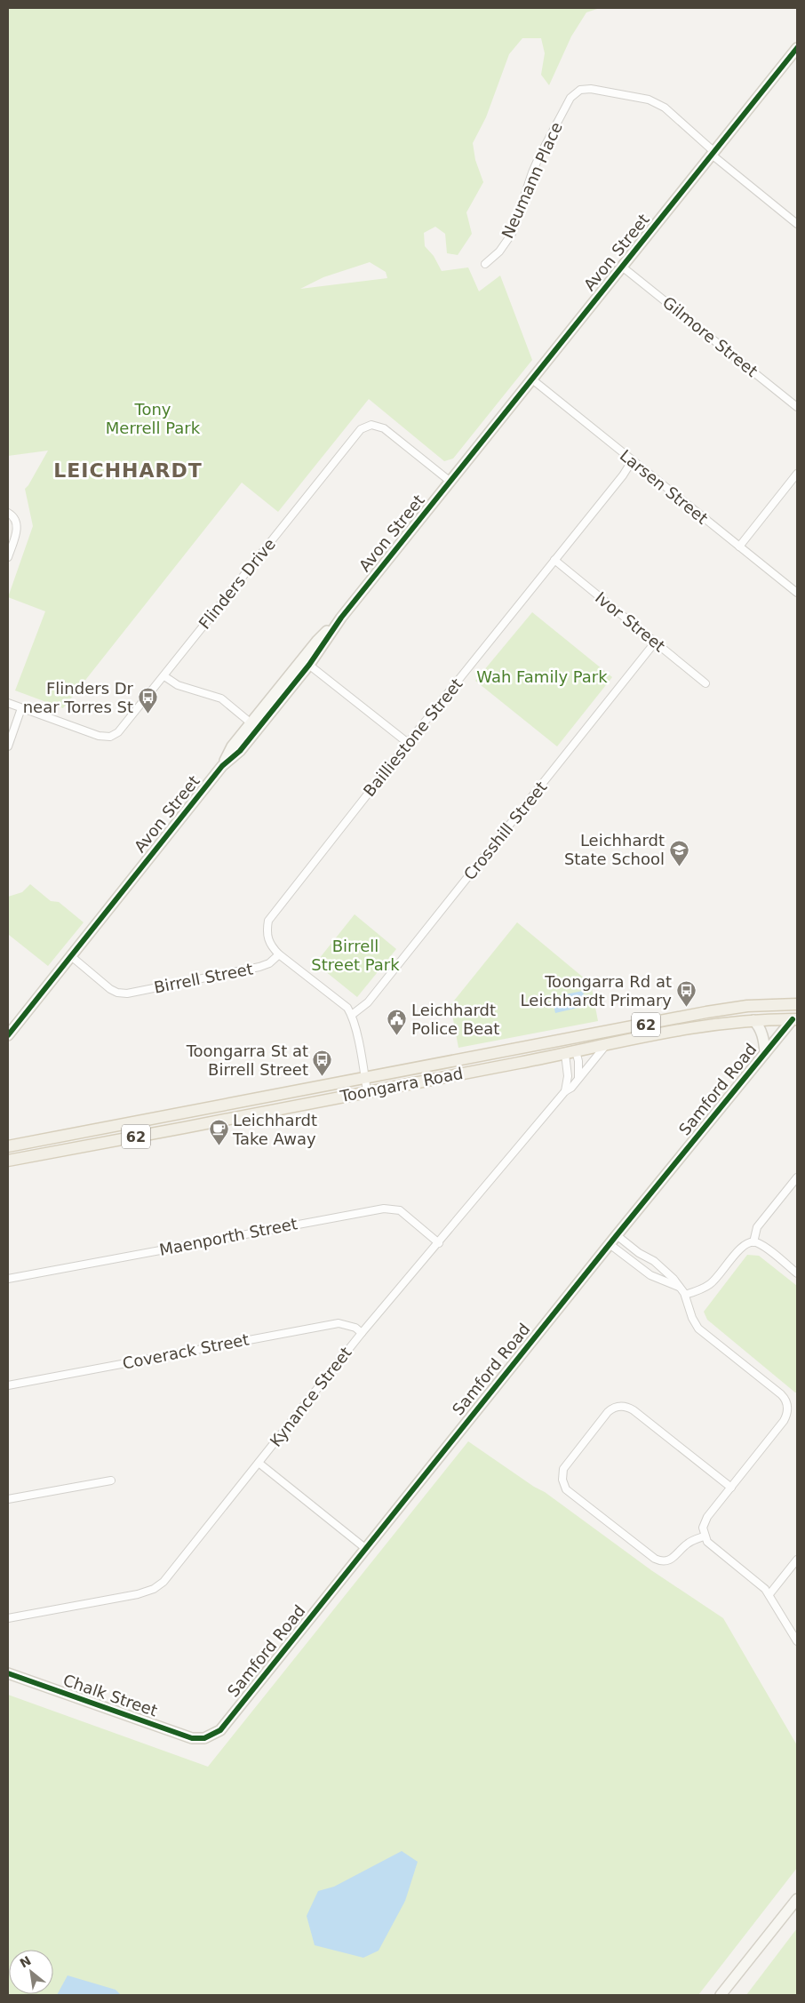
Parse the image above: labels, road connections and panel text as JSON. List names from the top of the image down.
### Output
{
  "streets": {
    "main road": ["62", "Toongarra Road"],
    "street": [
      "Neumann Place",
      "Avon Street",
      "Gilmore Street",
      "Larsen Street",
      "Flinders Drive",
      "Ivor Street",
      "Bailliestone Street",
      "Crosshill Street",
      "Birrell Street",
      "Samford Road",
      "Maenporth Street",
      "Coverack Street",
      "Kynance Street",
      "Chalk Street"
    ]
  },
  "crossings": [
    ["Neumann Place", "Avon Street"],
    ["Avon Street", "Gilmore Street"],
    ["Avon Street", "Larsen Street"],
    ["Avon Street", "Flinders Drive"],
    ["Avon Street", "Birrell Street"],
    ["Larsen Street", "Bailliestone Street"],
    ["Ivor Street", "Bailliestone Street"],
    ["Ivor Street", "Crosshill Street"],
    ["Bailliestone Street", "Birrell Street"],
    ["Toongarra Road", "Samford Road"],
    ["Toongarra Road", "Kynance Street"],
    ["Samford Road", "Chalk Street"],
    ["Maenporth Street", "Kynance Street"],
    ["Coverack Street", "Kynance Street"]
  ],
  "districts": ["LEICHHARDT"],
  "parks": ["Tony Merrell Park", "Wah Family Park", "Birrell Street Park"],
  "places": {
    "bus stop": ["Flinders Dr near Torres St", "Toongarra Rd at Leichhardt Primary", "Toongarra St at Birrell Street"],
    "school or university": ["Leichhardt State School"],
    "public building": ["Leichhardt Police Beat"],
    "cafe": ["Leichhardt Take Away"]
  },
  "north": "top left"
}
